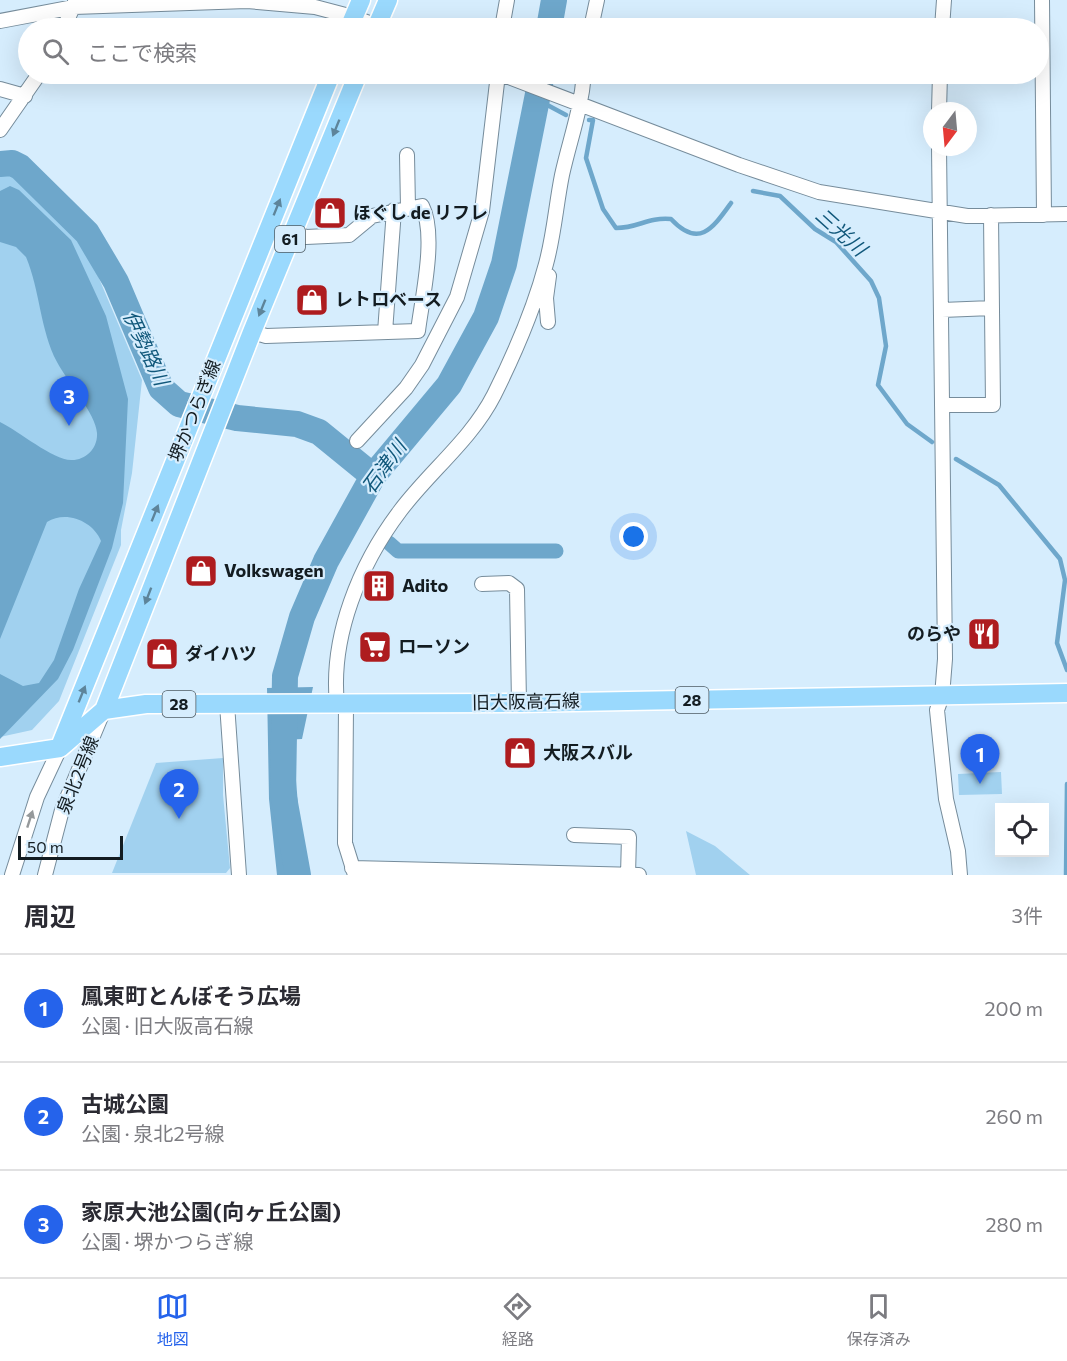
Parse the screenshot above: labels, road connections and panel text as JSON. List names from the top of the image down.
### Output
{
  "streets": {
    "main road": [
      "61",
      "堺かつらぎ線",
      "28",
      "旧大阪高石線"
    ],
    "street": ["泉北2号線"]
  },
  "crossings": [
    ["堺かつらぎ線", "旧大阪高石線"],
    ["堺かつらぎ線", "泉北2号線"],
    ["旧大阪高石線", "泉北2号線"]
  ],
  "water": ["三光川", "伊勢路川", "石津川"],
  "places": {
    "shop": [
      "ほぐし de リフレ",
      "レトロベース",
      "Volkswagen",
      "ダイハツ",
      "大阪スバル"
    ],
    "building": ["Adito"],
    "restaurant": ["のらや"],
    "supermarket": ["ローソン"]
  },
  "scale_bar": "50 m",
  "north": "bottom",
  "page": {
    "search": "ここで検索",
    "pins": ["3", "1", "2"],
    "scale": "50 m",
    "heading": ["周辺", "3件"],
    "list": [
      {
        "mark": "1",
        "name": "鳳東町とんぼそう広場",
        "note": "公園 · 旧大阪高石線",
        "value": "200 m"
      },
      {
        "mark": "2",
        "name": "古城公園",
        "note": "公園 · 泉北2号線",
        "value": "260 m"
      },
      {
        "mark": "3",
        "name": "家原大池公園(向ヶ丘公園)",
        "note": "公園 · 堺かつらぎ線",
        "value": "280 m"
      }
    ],
    "nav": ["地図", "経路", "保存済み"]
  }
}
